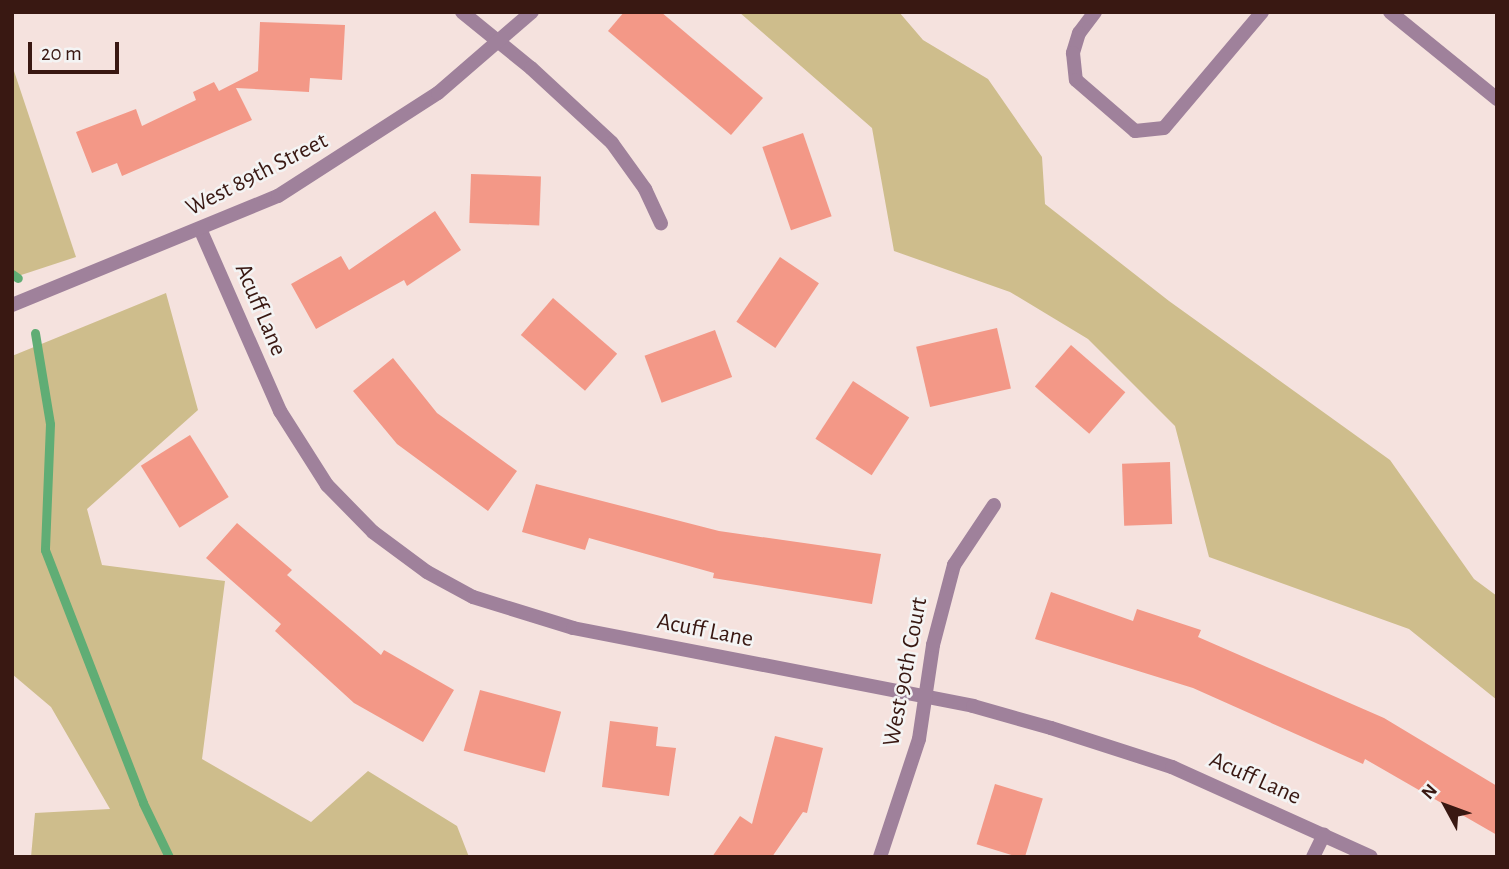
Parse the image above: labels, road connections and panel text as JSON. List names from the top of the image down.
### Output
{
  "streets": {
    "street": ["West 89th Street", "Acuff Lane", "West 90th Court"]
  },
  "crossings": [
    ["West 89th Street", "Acuff Lane"],
    ["Acuff Lane", "West 90th Court"]
  ],
  "scale_bar": "20 m",
  "north": "top left"
}
